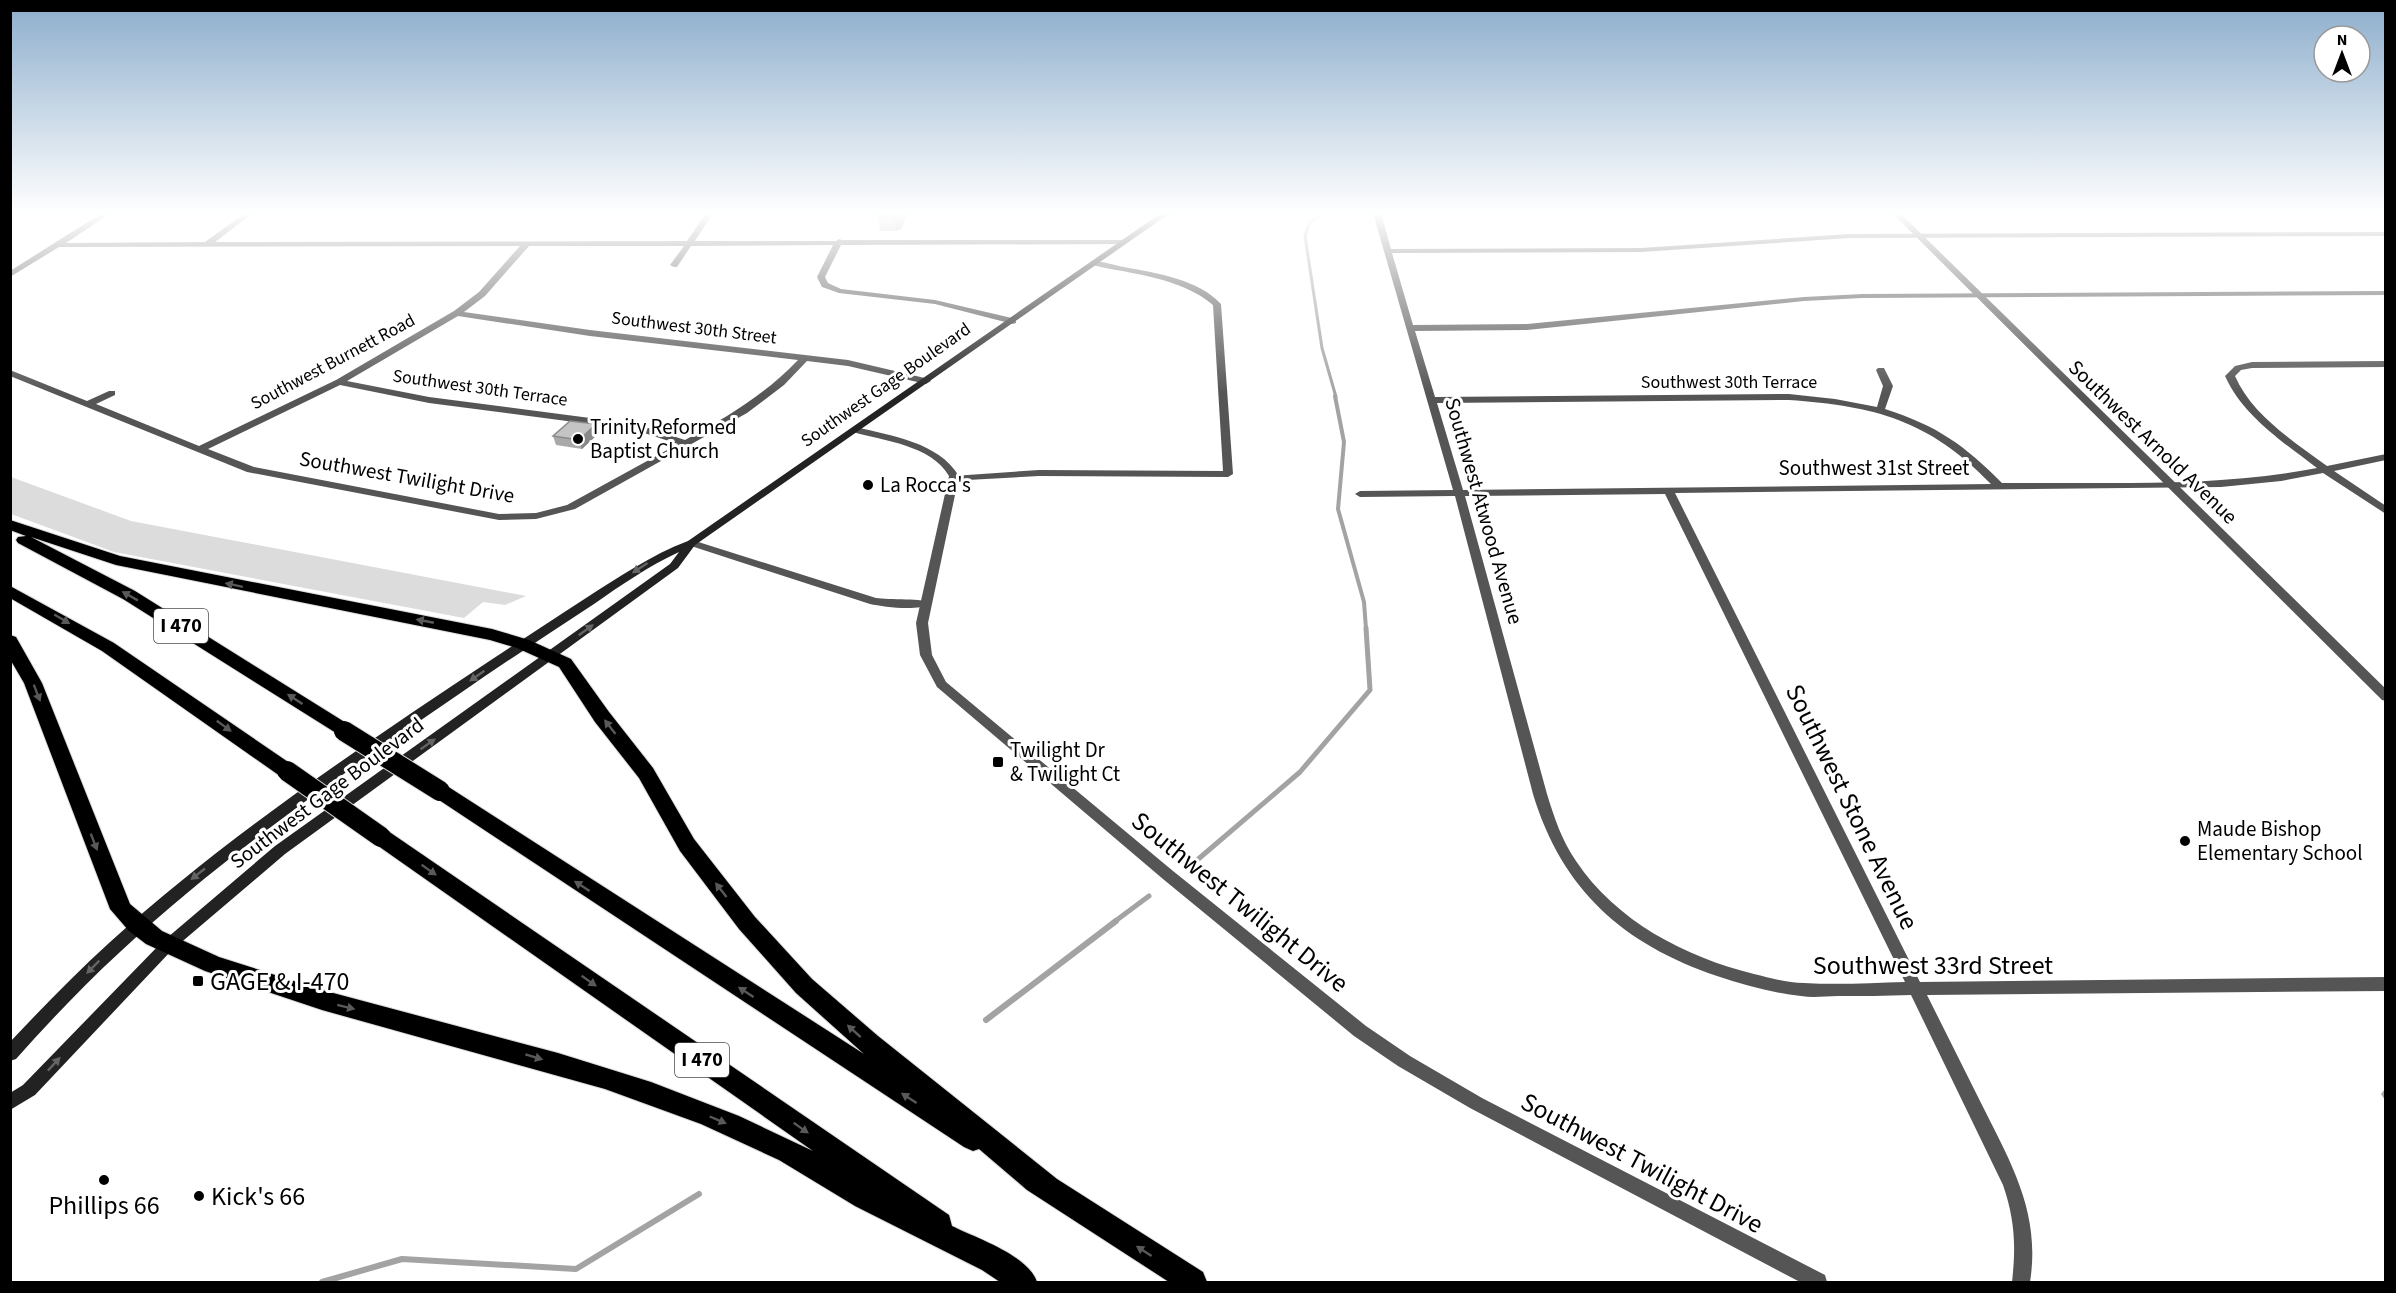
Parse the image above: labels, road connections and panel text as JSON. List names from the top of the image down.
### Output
{
  "streets": {
    "highway": ["I 470"],
    "main road": ["Southwest Gage Boulevard"],
    "street": [
      "Southwest 30th Street",
      "Southwest Burnett Road",
      "Southwest 30th Terrace",
      "Southwest Arnold Avenue",
      "Southwest 31st Street",
      "Southwest Twilight Drive",
      "Southwest Atwood Avenue",
      "Southwest Stone Avenue",
      "Southwest 33rd Street"
    ]
  },
  "crossings": [
    ["Southwest 30th Street", "Southwest Burnett Road"],
    ["Southwest 30th Street", "Southwest Gage Boulevard"],
    ["Southwest 30th Street", "Southwest Twilight Drive"],
    ["Southwest Burnett Road", "Southwest 30th Terrace"],
    ["Southwest Burnett Road", "Southwest Twilight Drive"],
    ["Southwest 30th Terrace", "Southwest 31st Street"],
    ["Southwest 30th Terrace", "Southwest Twilight Drive"],
    ["Southwest 30th Terrace", "Southwest Atwood Avenue"],
    ["Southwest Arnold Avenue", "Southwest 31st Street"],
    ["Southwest 31st Street", "Southwest Atwood Avenue"],
    ["Southwest 31st Street", "Southwest Stone Avenue"],
    ["Southwest Atwood Avenue", "Southwest 33rd Street"],
    ["Southwest Stone Avenue", "Southwest 33rd Street"]
  ],
  "places": {
    "other": [
      "Trinity Reformed Baptist Church",
      "La Rocca's",
      "Maude Bishop Elementary School",
      "Phillips 66",
      "Kick's 66"
    ],
    "transit": ["Twilight Dr & Twilight Ct", "GAGE & I-470"]
  },
  "north": "top"
}
